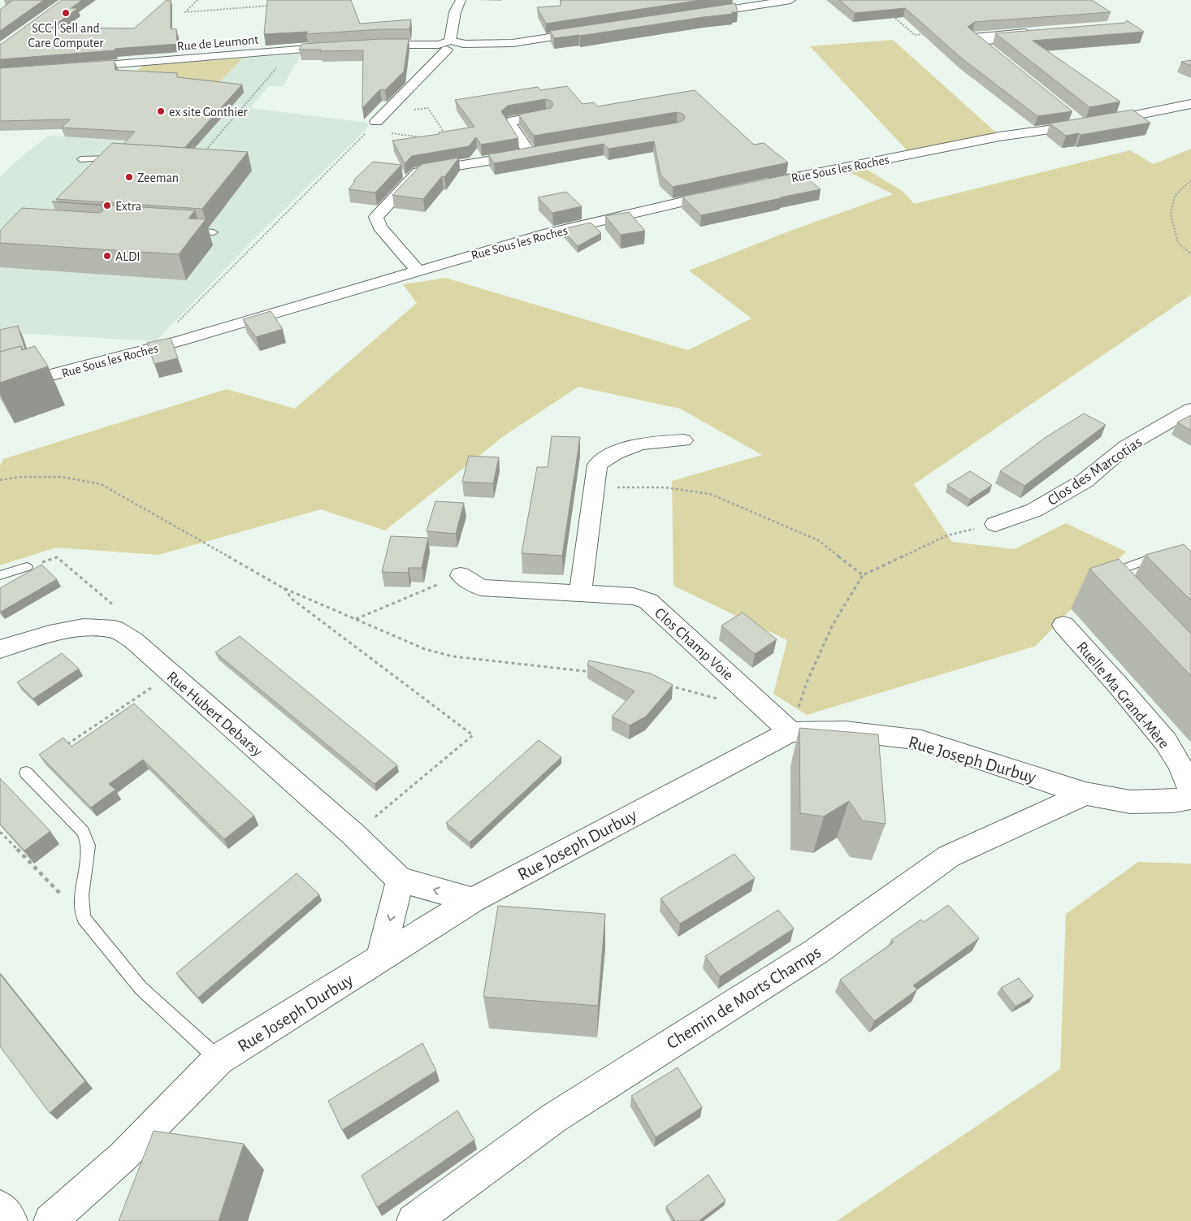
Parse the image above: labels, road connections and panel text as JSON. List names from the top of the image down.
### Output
{
  "streets": {
    "street": [
      "Rue de Leumont",
      "Rue Sous les Roches",
      "Clos des Marcotias",
      "Clos Champ Voie",
      "Ruelle Ma Grand-Mère",
      "Rue Hubert Debarsy",
      "Rue Joseph Durbuy",
      "Chemin de Morts Champs"
    ]
  },
  "crossings": [
    ["Clos Champ Voie", "Rue Joseph Durbuy"],
    ["Rue Hubert Debarsy", "Rue Joseph Durbuy"],
    ["Rue Joseph Durbuy", "Chemin de Morts Champs"]
  ],
  "places": [
    "SCC | Sell and Care Computer",
    "ex site Gonthier",
    "Zeeman",
    "Extra",
    "ALDI"
  ]
}
